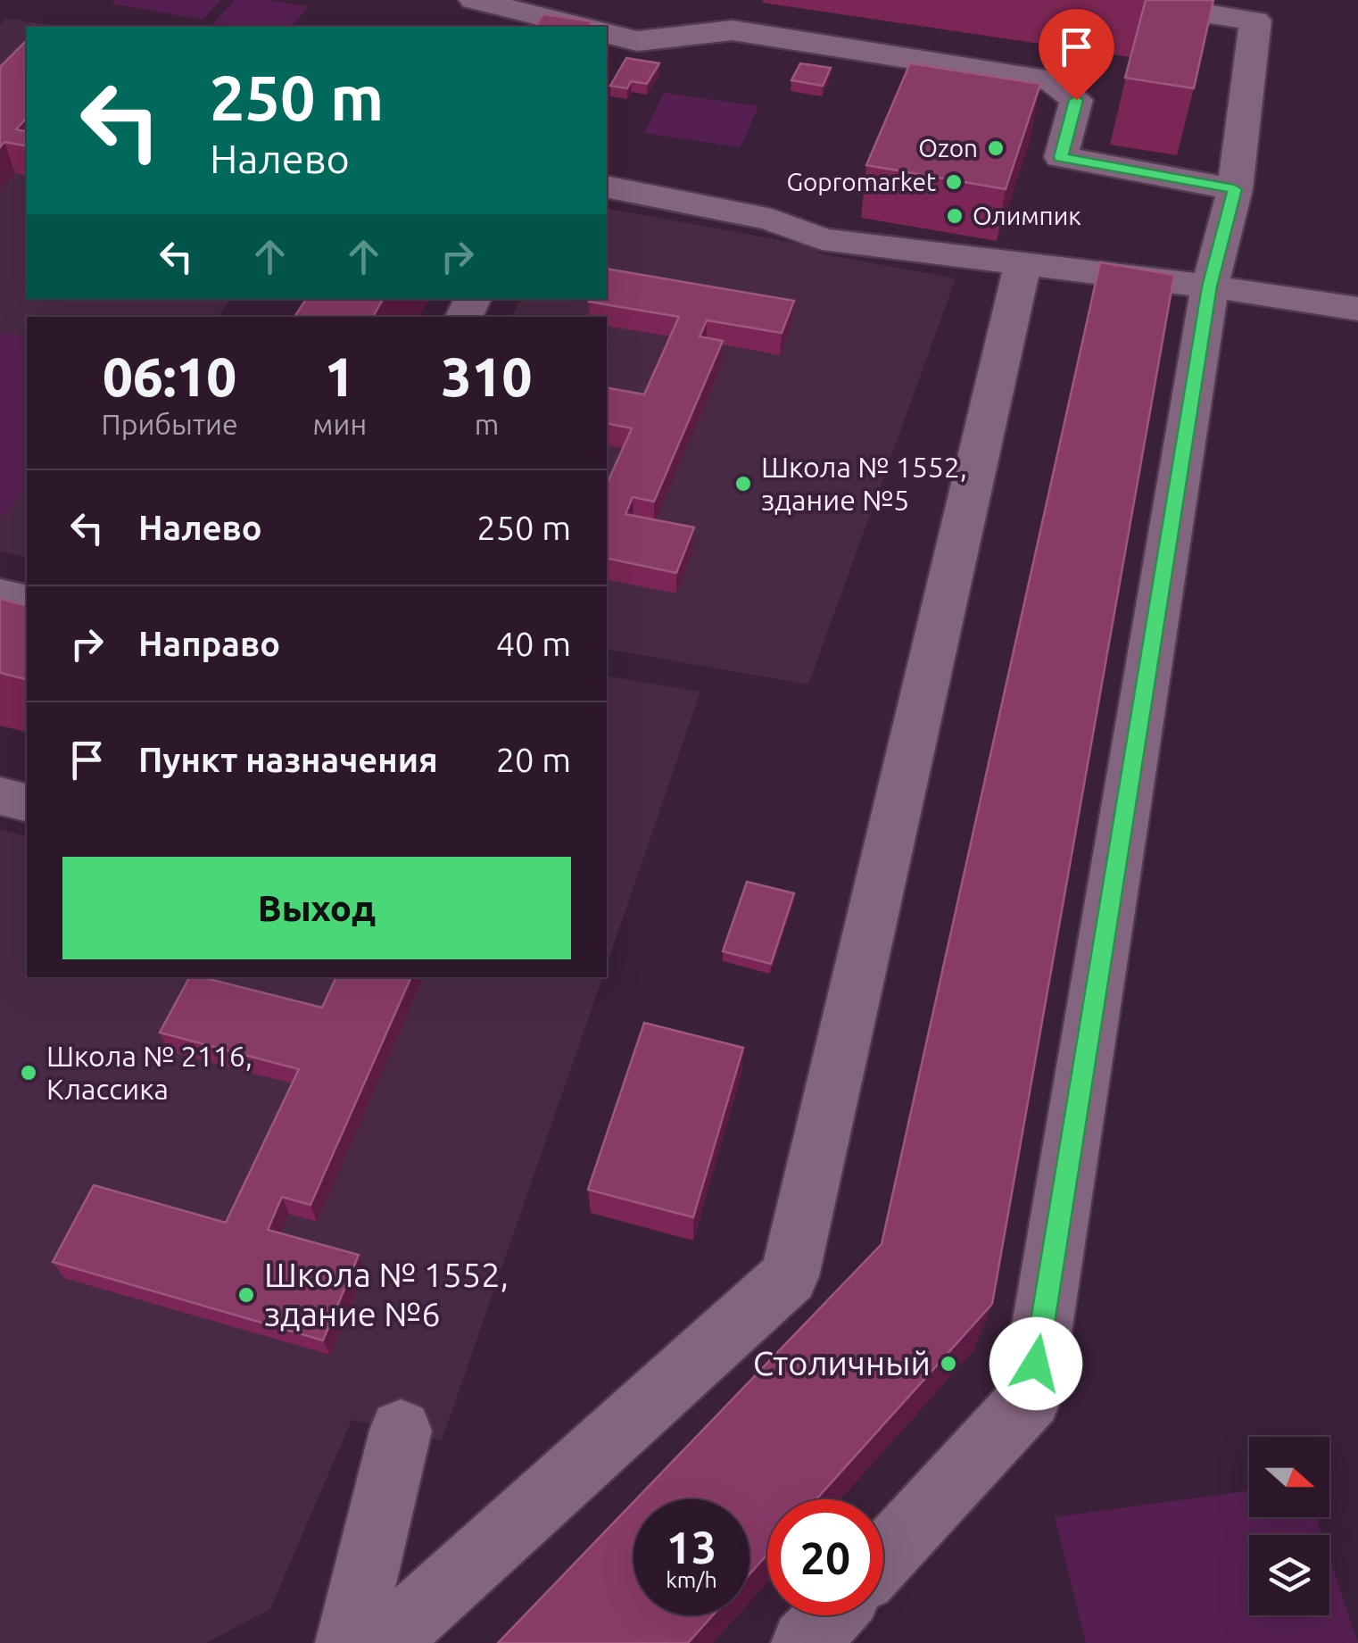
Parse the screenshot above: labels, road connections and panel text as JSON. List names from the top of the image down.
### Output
{
  "places": [
    "Ozon",
    "Gopromarket",
    "Олимпик",
    "Школа № 1552, здание №5",
    "Школа № 2116, Классика",
    "Школа № 1552, здание №6",
    "Столичный"
  ],
  "north": "right",
  "page": {
    "turn": ["250 m", "Налево"],
    "eta": [
      "06:10",
      "Прибытие",
      "1",
      "мин",
      "310",
      "m"
    ],
    "list": [
      {
        "name": "Налево",
        "value": "250 m"
      },
      {
        "name": "Направо",
        "value": "40 m"
      },
      {
        "name": "Пункт назначения",
        "value": "20 m"
      }
    ],
    "buttons": "Выход",
    "speed": "13 km/h",
    "limit": "20"
  }
}
